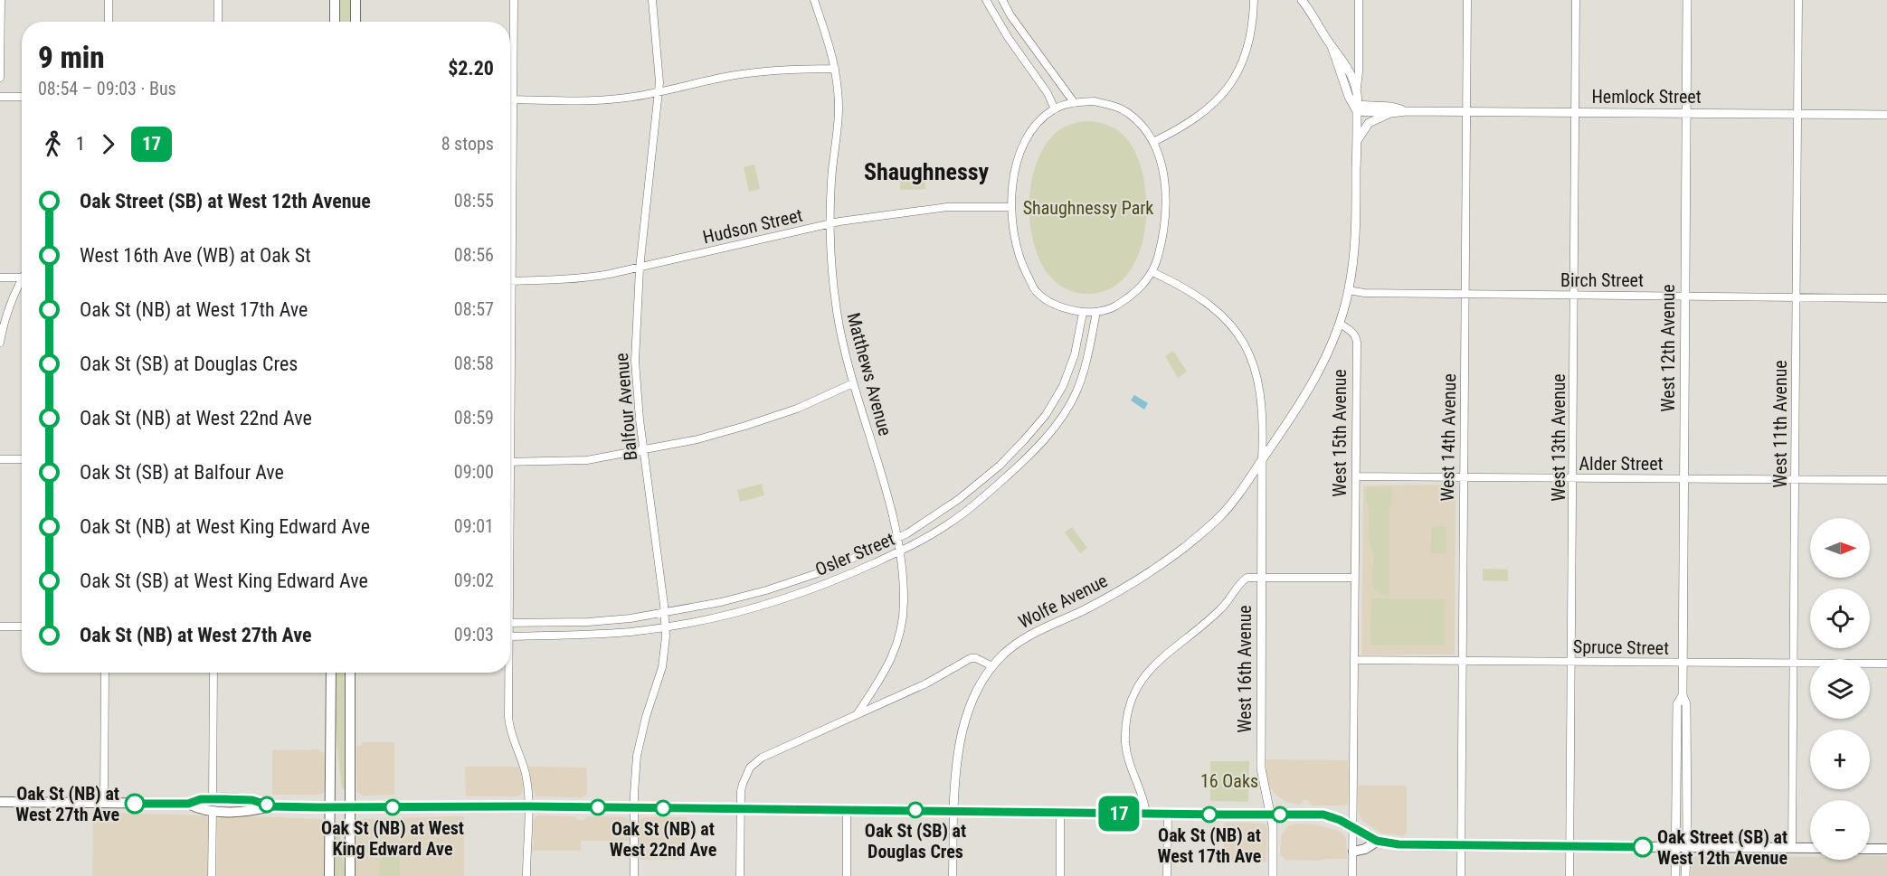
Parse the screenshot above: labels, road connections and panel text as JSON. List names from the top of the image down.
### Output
{
  "streets": {
    "street": [
      "Hemlock Street",
      "Hudson Street",
      "Birch Street",
      "West 12th Avenue",
      "Matthews Avenue",
      "Balfour Avenue",
      "West 11th Avenue",
      "West 15th Avenue",
      "West 14th Avenue",
      "West 13th Avenue",
      "Alder Street",
      "Osler Street",
      "Wolfe Avenue",
      "Spruce Street",
      "West 16th Avenue"
    ]
  },
  "crossings": [
    ["Hemlock Street", "West 12th Avenue"],
    ["Hemlock Street", "West 11th Avenue"],
    ["Hemlock Street", "West 14th Avenue"],
    ["Hemlock Street", "West 13th Avenue"],
    ["Hudson Street", "Matthews Avenue"],
    ["Hudson Street", "Balfour Avenue"],
    ["Hudson Street", "Osler Street"],
    ["Birch Street", "West 12th Avenue"],
    ["Birch Street", "West 11th Avenue"],
    ["Birch Street", "West 14th Avenue"],
    ["Birch Street", "West 13th Avenue"],
    ["West 12th Avenue", "Alder Street"],
    ["West 12th Avenue", "Spruce Street"],
    ["Matthews Avenue", "Osler Street"],
    ["Balfour Avenue", "Osler Street"],
    ["West 11th Avenue", "Alder Street"],
    ["West 11th Avenue", "Spruce Street"],
    ["West 15th Avenue", "Alder Street"],
    ["West 15th Avenue", "Wolfe Avenue"],
    ["West 15th Avenue", "Spruce Street"],
    ["West 14th Avenue", "Alder Street"],
    ["West 14th Avenue", "Spruce Street"],
    ["West 13th Avenue", "Alder Street"],
    ["West 13th Avenue", "Spruce Street"],
    ["Wolfe Avenue", "West 16th Avenue"]
  ],
  "districts": ["Shaughnessy"],
  "parks": ["Shaughnessy Park", "16 Oaks"],
  "places": [
    "Oak St (NB) at West 27th Ave",
    "Oak St (NB) at West King Edward Ave",
    "Oak St (NB) at West 22nd Ave",
    "Oak St (SB) at Douglas Cres",
    "Oak St (NB) at West 17th Ave",
    "Oak Street (SB) at West 12th Avenue"
  ],
  "lines": ["bus line 17"],
  "north": "right",
  "page": {
    "on_map": "17",
    "heading": ["9 min", "08:54 – 09:03 · Bus", "$2.20"],
    "legs": ["1", "17", "8 stops"],
    "list": [
      {
        "name": "Oak Street (SB) at West 12th Avenue",
        "value": "08:55"
      },
      {
        "name": "West 16th Ave (WB) at Oak St",
        "value": "08:56"
      },
      {
        "name": "Oak St (NB) at West 17th Ave",
        "value": "08:57"
      },
      {
        "name": "Oak St (SB) at Douglas Cres",
        "value": "08:58"
      },
      {
        "name": "Oak St (NB) at West 22nd Ave",
        "value": "08:59"
      },
      {
        "name": "Oak St (SB) at Balfour Ave",
        "value": "09:00"
      },
      {
        "name": "Oak St (NB) at West King Edward Ave",
        "value": "09:01"
      },
      {
        "name": "Oak St (SB) at West King Edward Ave",
        "value": "09:02"
      },
      {
        "name": "Oak St (NB) at West 27th Ave",
        "value": "09:03"
      }
    ],
    "map_buttons": ["+", "−"]
  }
}
